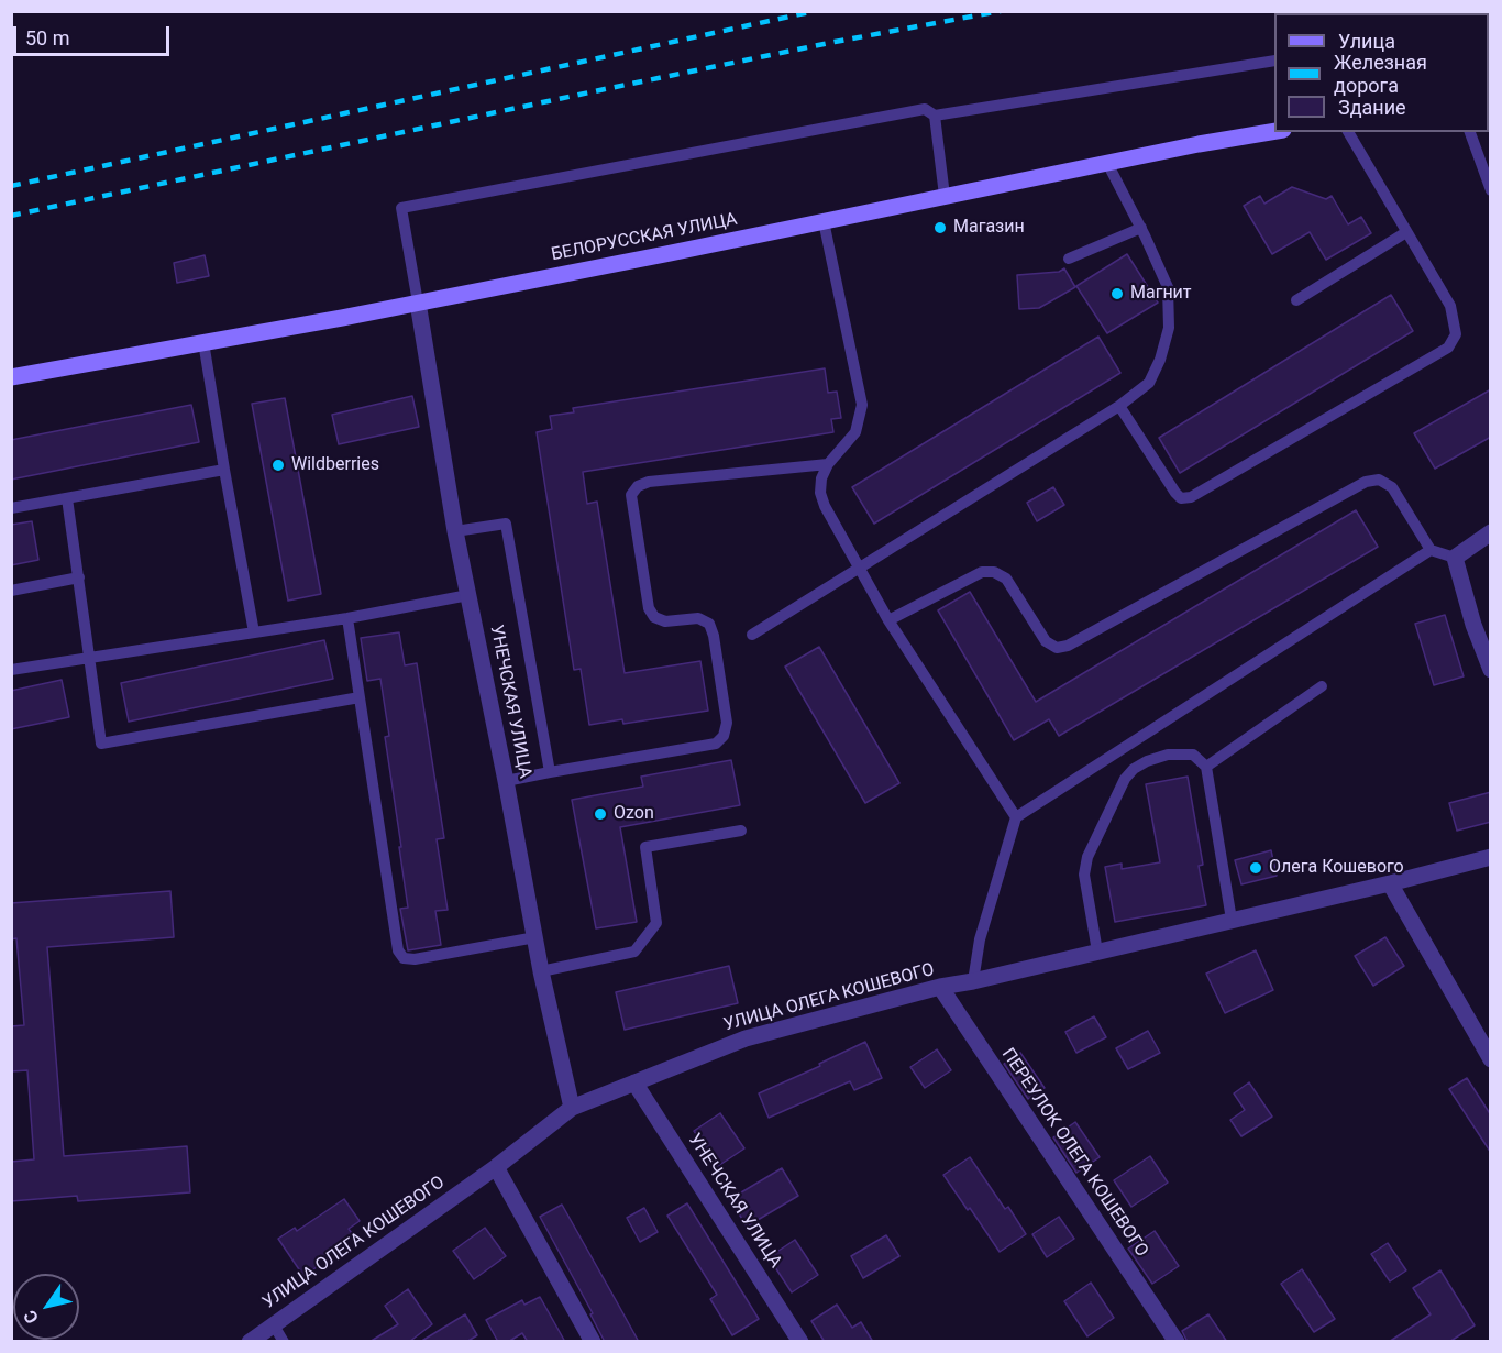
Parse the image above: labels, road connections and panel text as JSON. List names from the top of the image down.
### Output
{
  "streets": {
    "main road": ["БЕЛОРУССКАЯ УЛИЦА"],
    "street": ["УНЕЧСКАЯ УЛИЦА", "УЛИЦА ОЛЕГА КОШЕВОГО", "ПЕРЕУЛОК ОЛЕГА КОШЕВОГО"]
  },
  "crossings": [
    ["БЕЛОРУССКАЯ УЛИЦА", "УНЕЧСКАЯ УЛИЦА"],
    ["УНЕЧСКАЯ УЛИЦА", "УЛИЦА ОЛЕГА КОШЕВОГО"],
    ["УЛИЦА ОЛЕГА КОШЕВОГО", "ПЕРЕУЛОК ОЛЕГА КОШЕВОГО"]
  ],
  "places": [
    "Магазин",
    "Магнит",
    "Wildberries",
    "Ozon",
    "Олега Кошевого"
  ],
  "legend": ["Улица", "Железная дорога", "Здание"],
  "scale_bar": "50 m",
  "north": "bottom left"
}
